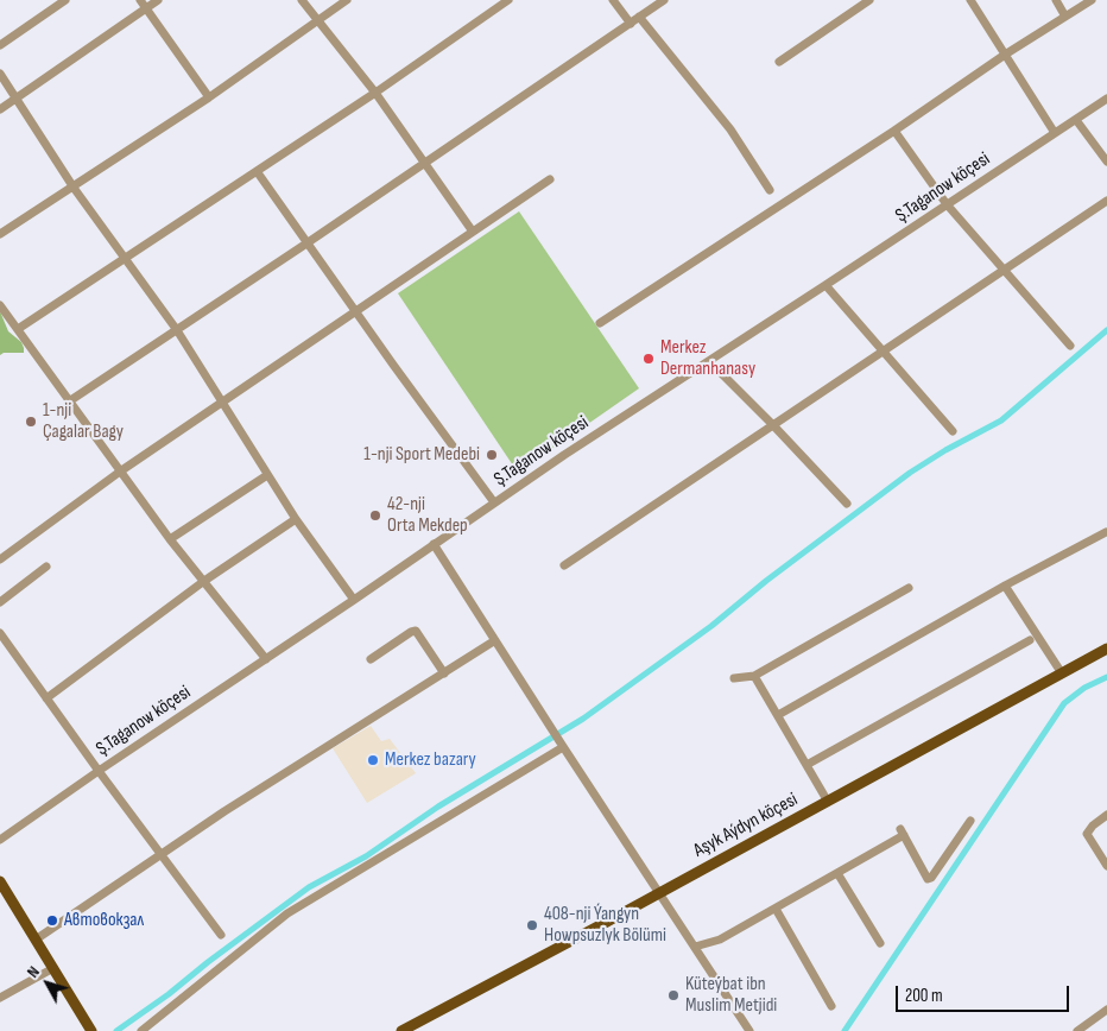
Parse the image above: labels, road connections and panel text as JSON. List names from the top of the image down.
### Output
{
  "streets": {
    "main road": ["Aşyk Aýdyn köçesi"],
    "street": ["Ş.Taganow köçesi"]
  },
  "places": [
    "Merkez Dermanhanasy",
    "1-nji Çagalar Bagy",
    "1-nji Sport Medebi",
    "42-nji Orta Mekdep",
    "Merkez bazary",
    "Автовокзал",
    "408-nji Ýangyn Howpsuzlyk Bölümi",
    "Küteýbat ibn Muslim Metjidi"
  ],
  "scale_bar": "200 m",
  "north": "top left"
}
